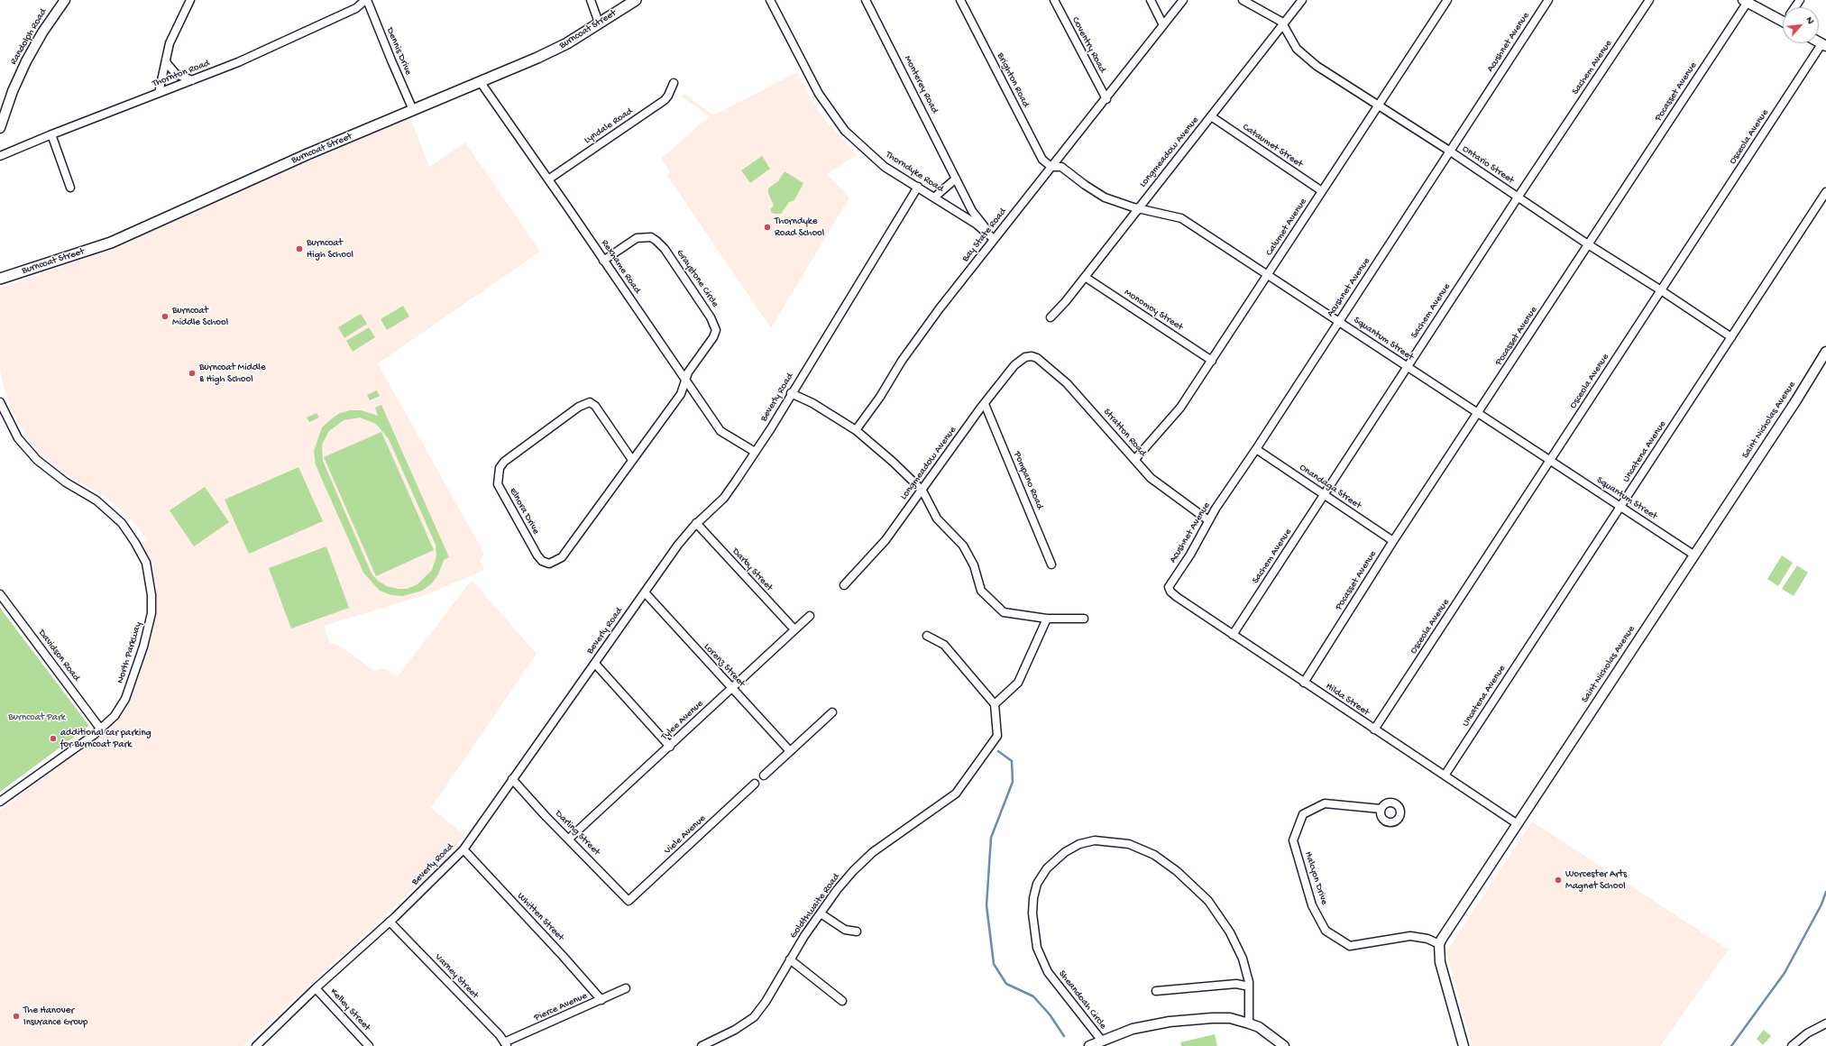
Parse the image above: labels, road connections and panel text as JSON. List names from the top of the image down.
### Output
{
  "streets": {
    "main road": ["Burncoat Street"],
    "street": [
      "Randolph Road",
      "Acushnet Avenue",
      "Coventry Road",
      "Dennis Drive",
      "Sachem Avenue",
      "Thornton Road",
      "Brighton Road",
      "Monterey Road",
      "Pocasset Avenue",
      "Lyndale Road",
      "Osceola Avenue",
      "Cataumet Street",
      "Longmeadow Avenue",
      "Ontario Street",
      "Thorndyke Road",
      "Calumet Avenue",
      "Bay State Road",
      "Rexhame Road",
      "Graystone Circle",
      "Monomoy Street",
      "Squantum Street",
      "Beverly Road",
      "Saint Nicholas Avenue",
      "Stratton Road",
      "Uncatena Avenue",
      "Pompano Road",
      "Onandaga Street",
      "Elnora Drive",
      "Darby Street",
      "North Parkway",
      "Davidson Road",
      "Lorenz Street",
      "Hilda Street",
      "Tylee Avenue",
      "Darling Street",
      "Viele Avenue",
      "Halcyon Drive",
      "Goldthwaite Road",
      "Whitten Street",
      "Varney Street",
      "Sheandoah Circle",
      "Pierce Avenue",
      "Kelley Street"
    ]
  },
  "crossings": [
    ["Burncoat Street", "Dennis Drive"],
    ["Burncoat Street", "Rexhame Road"],
    ["Acushnet Avenue", "Ontario Street"],
    ["Acushnet Avenue", "Squantum Street"],
    ["Acushnet Avenue", "Stratton Road"],
    ["Acushnet Avenue", "Onandaga Street"],
    ["Acushnet Avenue", "Hilda Street"],
    ["Coventry Road", "Bay State Road"],
    ["Dennis Drive", "Thornton Road"],
    ["Sachem Avenue", "Ontario Street"],
    ["Sachem Avenue", "Squantum Street"],
    ["Sachem Avenue", "Onandaga Street"],
    ["Sachem Avenue", "Hilda Street"],
    ["Brighton Road", "Bay State Road"],
    ["Brighton Road", "Squantum Street"],
    ["Monterey Road", "Thorndyke Road"],
    ["Monterey Road", "Bay State Road"],
    ["Pocasset Avenue", "Ontario Street"],
    ["Pocasset Avenue", "Squantum Street"],
    ["Pocasset Avenue", "Onandaga Street"],
    ["Pocasset Avenue", "Hilda Street"],
    ["Lyndale Road", "Rexhame Road"],
    ["Osceola Avenue", "Ontario Street"],
    ["Osceola Avenue", "Squantum Street"],
    ["Osceola Avenue", "Hilda Street"],
    ["Cataumet Street", "Longmeadow Avenue"],
    ["Cataumet Street", "Calumet Avenue"],
    ["Longmeadow Avenue", "Ontario Street"],
    ["Longmeadow Avenue", "Monomoy Street"],
    ["Longmeadow Avenue", "Squantum Street"],
    ["Longmeadow Avenue", "Stratton Road"],
    ["Longmeadow Avenue", "Pompano Road"],
    ["Ontario Street", "Calumet Avenue"],
    ["Ontario Street", "Uncatena Avenue"],
    ["Thorndyke Road", "Bay State Road"],
    ["Thorndyke Road", "Beverly Road"],
    ["Calumet Avenue", "Monomoy Street"],
    ["Calumet Avenue", "Squantum Street"],
    ["Calumet Avenue", "Stratton Road"],
    ["Bay State Road", "Squantum Street"],
    ["Rexhame Road", "Graystone Circle"],
    ["Rexhame Road", "Beverly Road"],
    ["Rexhame Road", "Elnora Drive"],
    ["Graystone Circle", "Elnora Drive"],
    ["Squantum Street", "Saint Nicholas Avenue"],
    ["Squantum Street", "Uncatena Avenue"],
    ["Beverly Road", "Darby Street"],
    ["Beverly Road", "Lorenz Street"],
    ["Beverly Road", "Darling Street"],
    ["Beverly Road", "Whitten Street"],
    ["Beverly Road", "Varney Street"],
    ["Beverly Road", "Kelley Street"],
    ["Saint Nicholas Avenue", "Hilda Street"],
    ["Saint Nicholas Avenue", "Halcyon Drive"],
    ["Uncatena Avenue", "Hilda Street"],
    ["Darby Street", "Tylee Avenue"],
    ["North Parkway", "Davidson Road"],
    ["Lorenz Street", "Tylee Avenue"],
    ["Tylee Avenue", "Darling Street"],
    ["Darling Street", "Viele Avenue"],
    ["Whitten Street", "Pierce Avenue"],
    ["Varney Street", "Pierce Avenue"]
  ],
  "parks": ["Burncoat Park"],
  "places": [
    "Thorndyke Road School",
    "Burncoat High School",
    "Burncoat Middle School",
    "Burncoat Middle & High School",
    "additional car parking for Burncoat Park",
    "Worcester Arts Magnet School",
    "The Hanover Insurance Group"
  ],
  "north": "top right"
}
